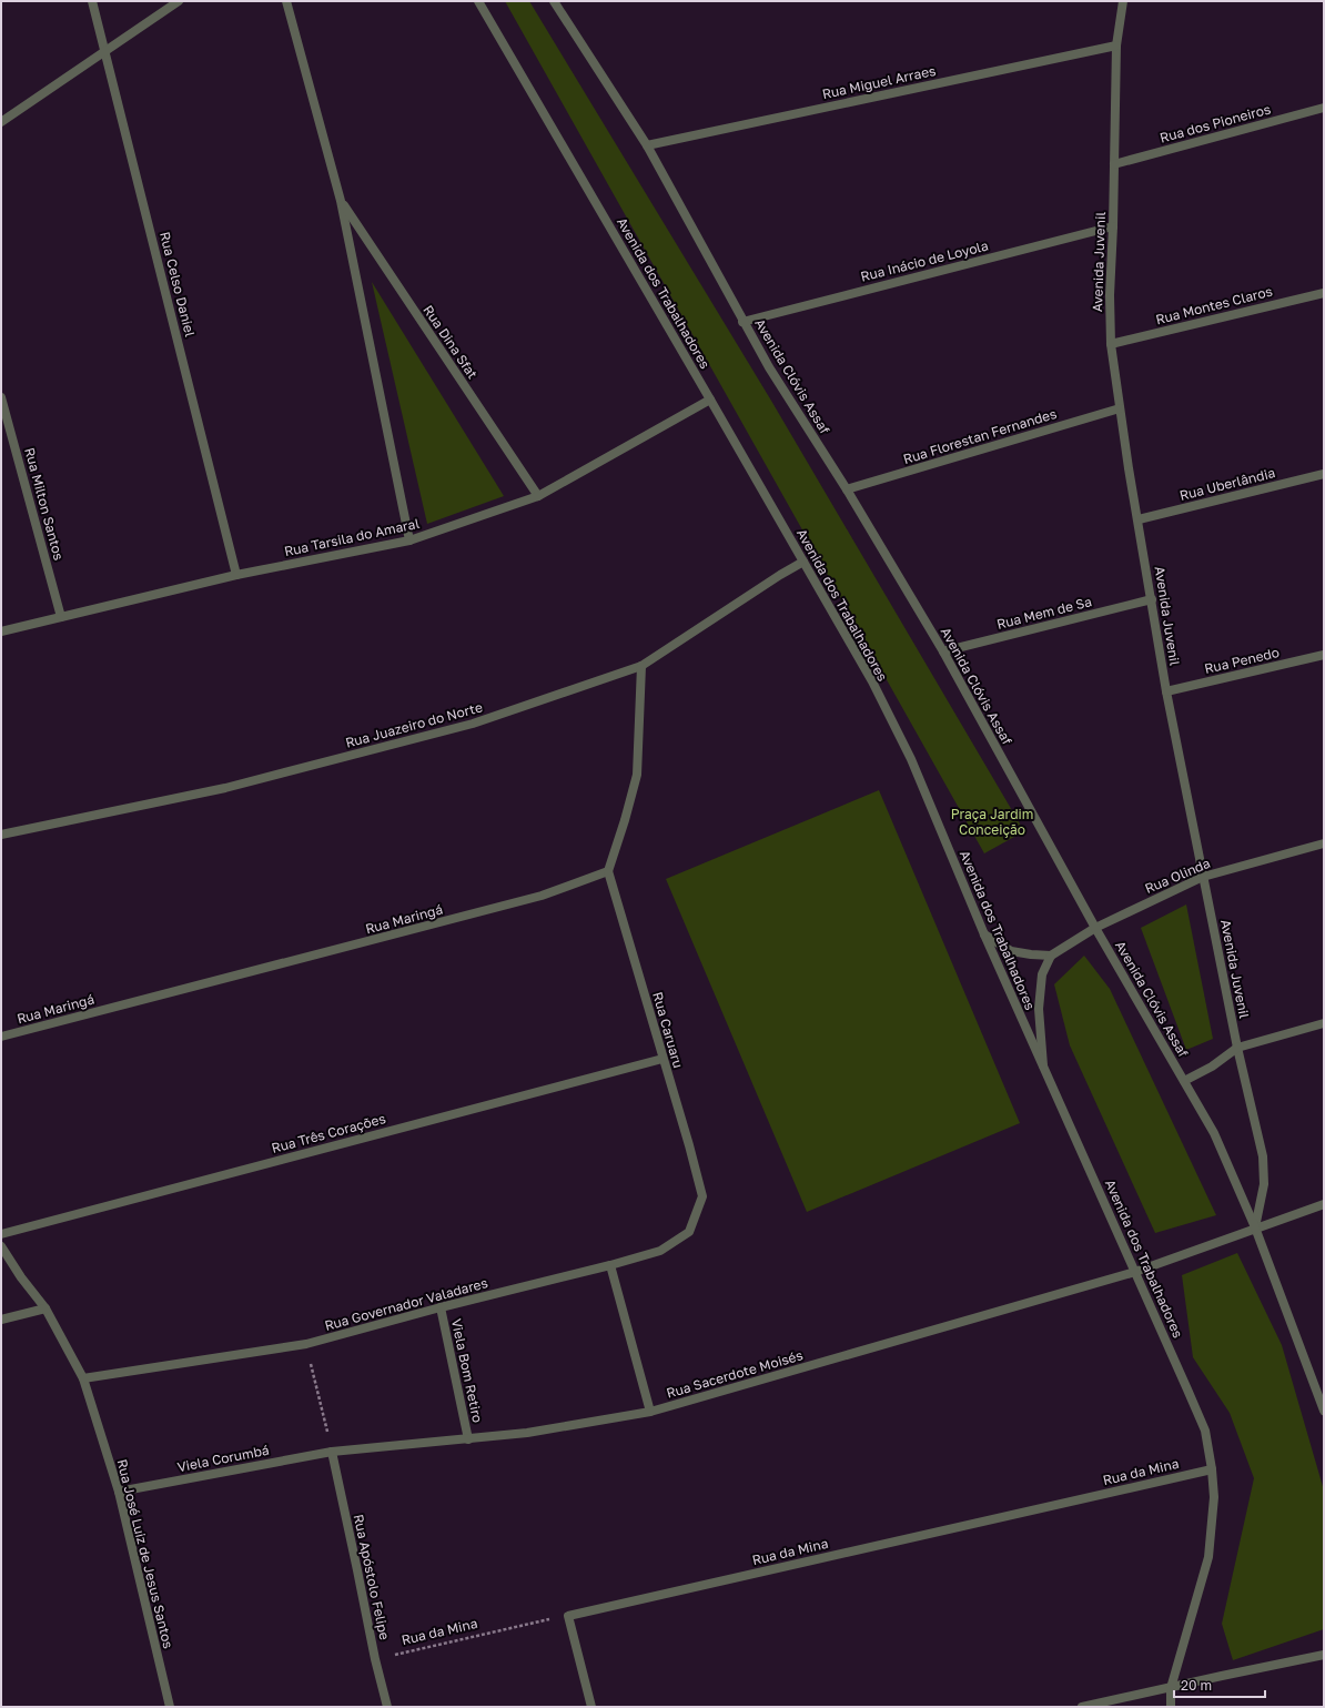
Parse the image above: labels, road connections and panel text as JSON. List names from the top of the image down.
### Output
{
  "streets": {
    "street": [
      "Rua Miguel Arraes",
      "Rua dos Pioneiros",
      "Rua Inácio de Loyola",
      "Avenida Juvenil",
      "Rua Celso Daniel",
      "Avenida dos Trabalhadores",
      "Rua Montes Claros",
      "Rua Dina Sfat",
      "Avenida Clóvis Assaf",
      "Rua Florestan Fernandes",
      "Rua Uberlândia",
      "Rua Milton Santos",
      "Rua Tarsila do Amaral",
      "Rua Mem de Sa",
      "Rua Penedo",
      "Rua Juazeiro do Norte",
      "Rua Olinda",
      "Rua Maringá",
      "Rua Caruaru",
      "Rua Três Corações",
      "Rua Governador Valadares",
      "Viela Bom Retiro",
      "Rua Sacerdote Moisés",
      "Viela Corumbá",
      "Rua da Mina",
      "Rua José Luiz de Jesus Santos",
      "Rua Apóstolo Felipe"
    ]
  },
  "crossings": [
    ["Rua Miguel Arraes", "Avenida Juvenil"],
    ["Rua Miguel Arraes", "Avenida Clóvis Assaf"],
    ["Rua dos Pioneiros", "Avenida Juvenil"],
    ["Rua Inácio de Loyola", "Avenida Juvenil"],
    ["Rua Inácio de Loyola", "Avenida Clóvis Assaf"],
    ["Avenida Juvenil", "Rua Montes Claros"],
    ["Avenida Juvenil", "Avenida Clóvis Assaf"],
    ["Avenida Juvenil", "Rua Florestan Fernandes"],
    ["Avenida Juvenil", "Rua Uberlândia"],
    ["Avenida Juvenil", "Rua Mem de Sa"],
    ["Avenida Juvenil", "Rua Penedo"],
    ["Avenida Juvenil", "Rua Olinda"],
    ["Avenida Juvenil", "Rua Sacerdote Moisés"],
    ["Rua Celso Daniel", "Rua Tarsila do Amaral"],
    ["Avenida dos Trabalhadores", "Rua Tarsila do Amaral"],
    ["Avenida dos Trabalhadores", "Rua Juazeiro do Norte"],
    ["Avenida dos Trabalhadores", "Rua Sacerdote Moisés"],
    ["Avenida dos Trabalhadores", "Rua da Mina"],
    ["Rua Dina Sfat", "Rua Tarsila do Amaral"],
    ["Avenida Clóvis Assaf", "Rua Florestan Fernandes"],
    ["Avenida Clóvis Assaf", "Rua Mem de Sa"],
    ["Avenida Clóvis Assaf", "Rua Olinda"],
    ["Avenida Clóvis Assaf", "Rua Sacerdote Moisés"],
    ["Rua Milton Santos", "Rua Tarsila do Amaral"],
    ["Rua Maringá", "Rua Caruaru"],
    ["Rua Caruaru", "Rua Três Corações"],
    ["Rua Caruaru", "Rua Governador Valadares"],
    ["Rua Governador Valadares", "Viela Bom Retiro"],
    ["Rua Governador Valadares", "Rua José Luiz de Jesus Santos"],
    ["Viela Bom Retiro", "Rua Sacerdote Moisés"],
    ["Rua Sacerdote Moisés", "Viela Corumbá"],
    ["Rua Sacerdote Moisés", "Rua Apóstolo Felipe"],
    ["Viela Corumbá", "Rua José Luiz de Jesus Santos"],
    ["Viela Corumbá", "Rua Apóstolo Felipe"],
    ["Rua da Mina", "Rua Apóstolo Felipe"]
  ],
  "parks": ["Praça Jardim Conceição"],
  "scale_bar": "20 m"
}
